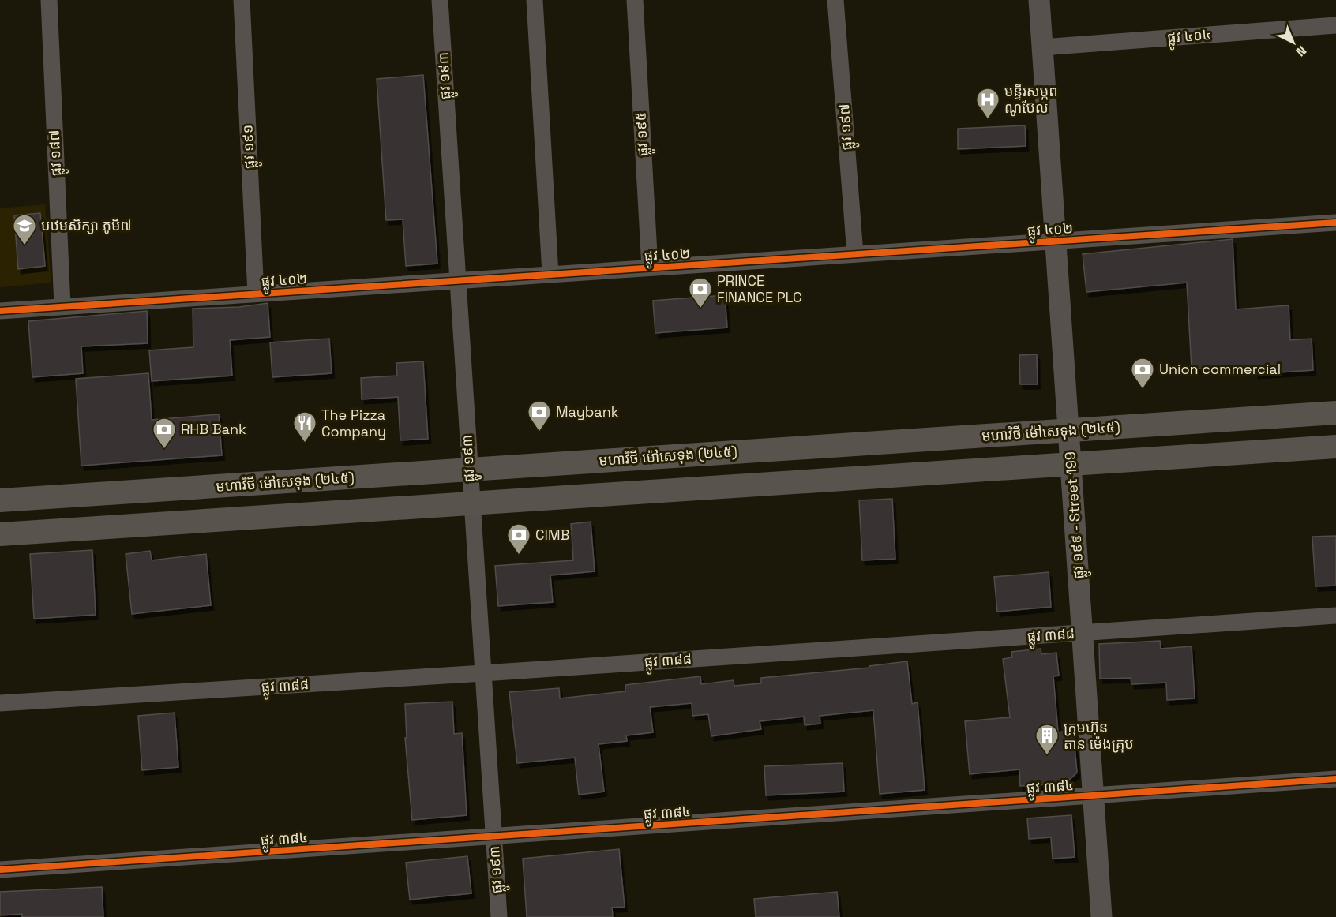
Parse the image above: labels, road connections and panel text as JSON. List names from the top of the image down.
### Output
{
  "streets": {
    "main road": ["មហាវិថី ម៉ៅសេទុង (២៤៥)"],
    "street": [
      "ផ្លូវ ៤០៤",
      "ផ្លូវ ១៩៣",
      "ផ្លូវ ១៩៧",
      "ផ្លូវ ១៩៥",
      "ផ្លូវ ១៩១",
      "ផ្លូវ ១៨៧",
      "ផ្លូវ ៤០២",
      "ផ្លូវ ១៩៩ - Street 199",
      "ផ្លូវ ៣៨៨",
      "ផ្លូវ ៣៨៤"
    ]
  },
  "crossings": [
    ["ផ្លូវ ៤០៤", "ផ្លូវ ១៩៩ - Street 199"],
    ["ផ្លូវ ១៩៣", "ផ្លូវ ៤០២"],
    ["ផ្លូវ ១៩៣", "មហាវិថី ម៉ៅសេទុង (២៤៥)"],
    ["ផ្លូវ ១៩៣", "ផ្លូវ ៣៨៨"],
    ["ផ្លូវ ១៩៣", "ផ្លូវ ៣៨៤"],
    ["ផ្លូវ ១៩៧", "ផ្លូវ ៤០២"],
    ["ផ្លូវ ១៩៥", "ផ្លូវ ៤០២"],
    ["ផ្លូវ ១៩១", "ផ្លូវ ៤០២"],
    ["ផ្លូវ ១៨៧", "ផ្លូវ ៤០២"],
    ["ផ្លូវ ៤០២", "ផ្លូវ ១៩៩ - Street 199"],
    ["មហាវិថី ម៉ៅសេទុង (២៤៥)", "ផ្លូវ ១៩៩ - Street 199"],
    ["ផ្លូវ ១៩៩ - Street 199", "ផ្លូវ ៣៨៨"],
    ["ផ្លូវ ១៩៩ - Street 199", "ផ្លូវ ៣៨៤"]
  ],
  "places": {
    "hospital": ["មន្ទីរសម្ភព ណូប៊ែល"],
    "school or university": ["បឋមសិក្សា ភូមិ៧"],
    "bank": [
      "PRINCE FINANCE PLC",
      "Union commercial",
      "Maybank",
      "RHB Bank",
      "CIMB"
    ],
    "restaurant": ["The Pizza Company"],
    "building": ["ក្រុមហ៊ុន តាន ម៉េងគ្រុប"]
  },
  "north": "bottom right"
}
